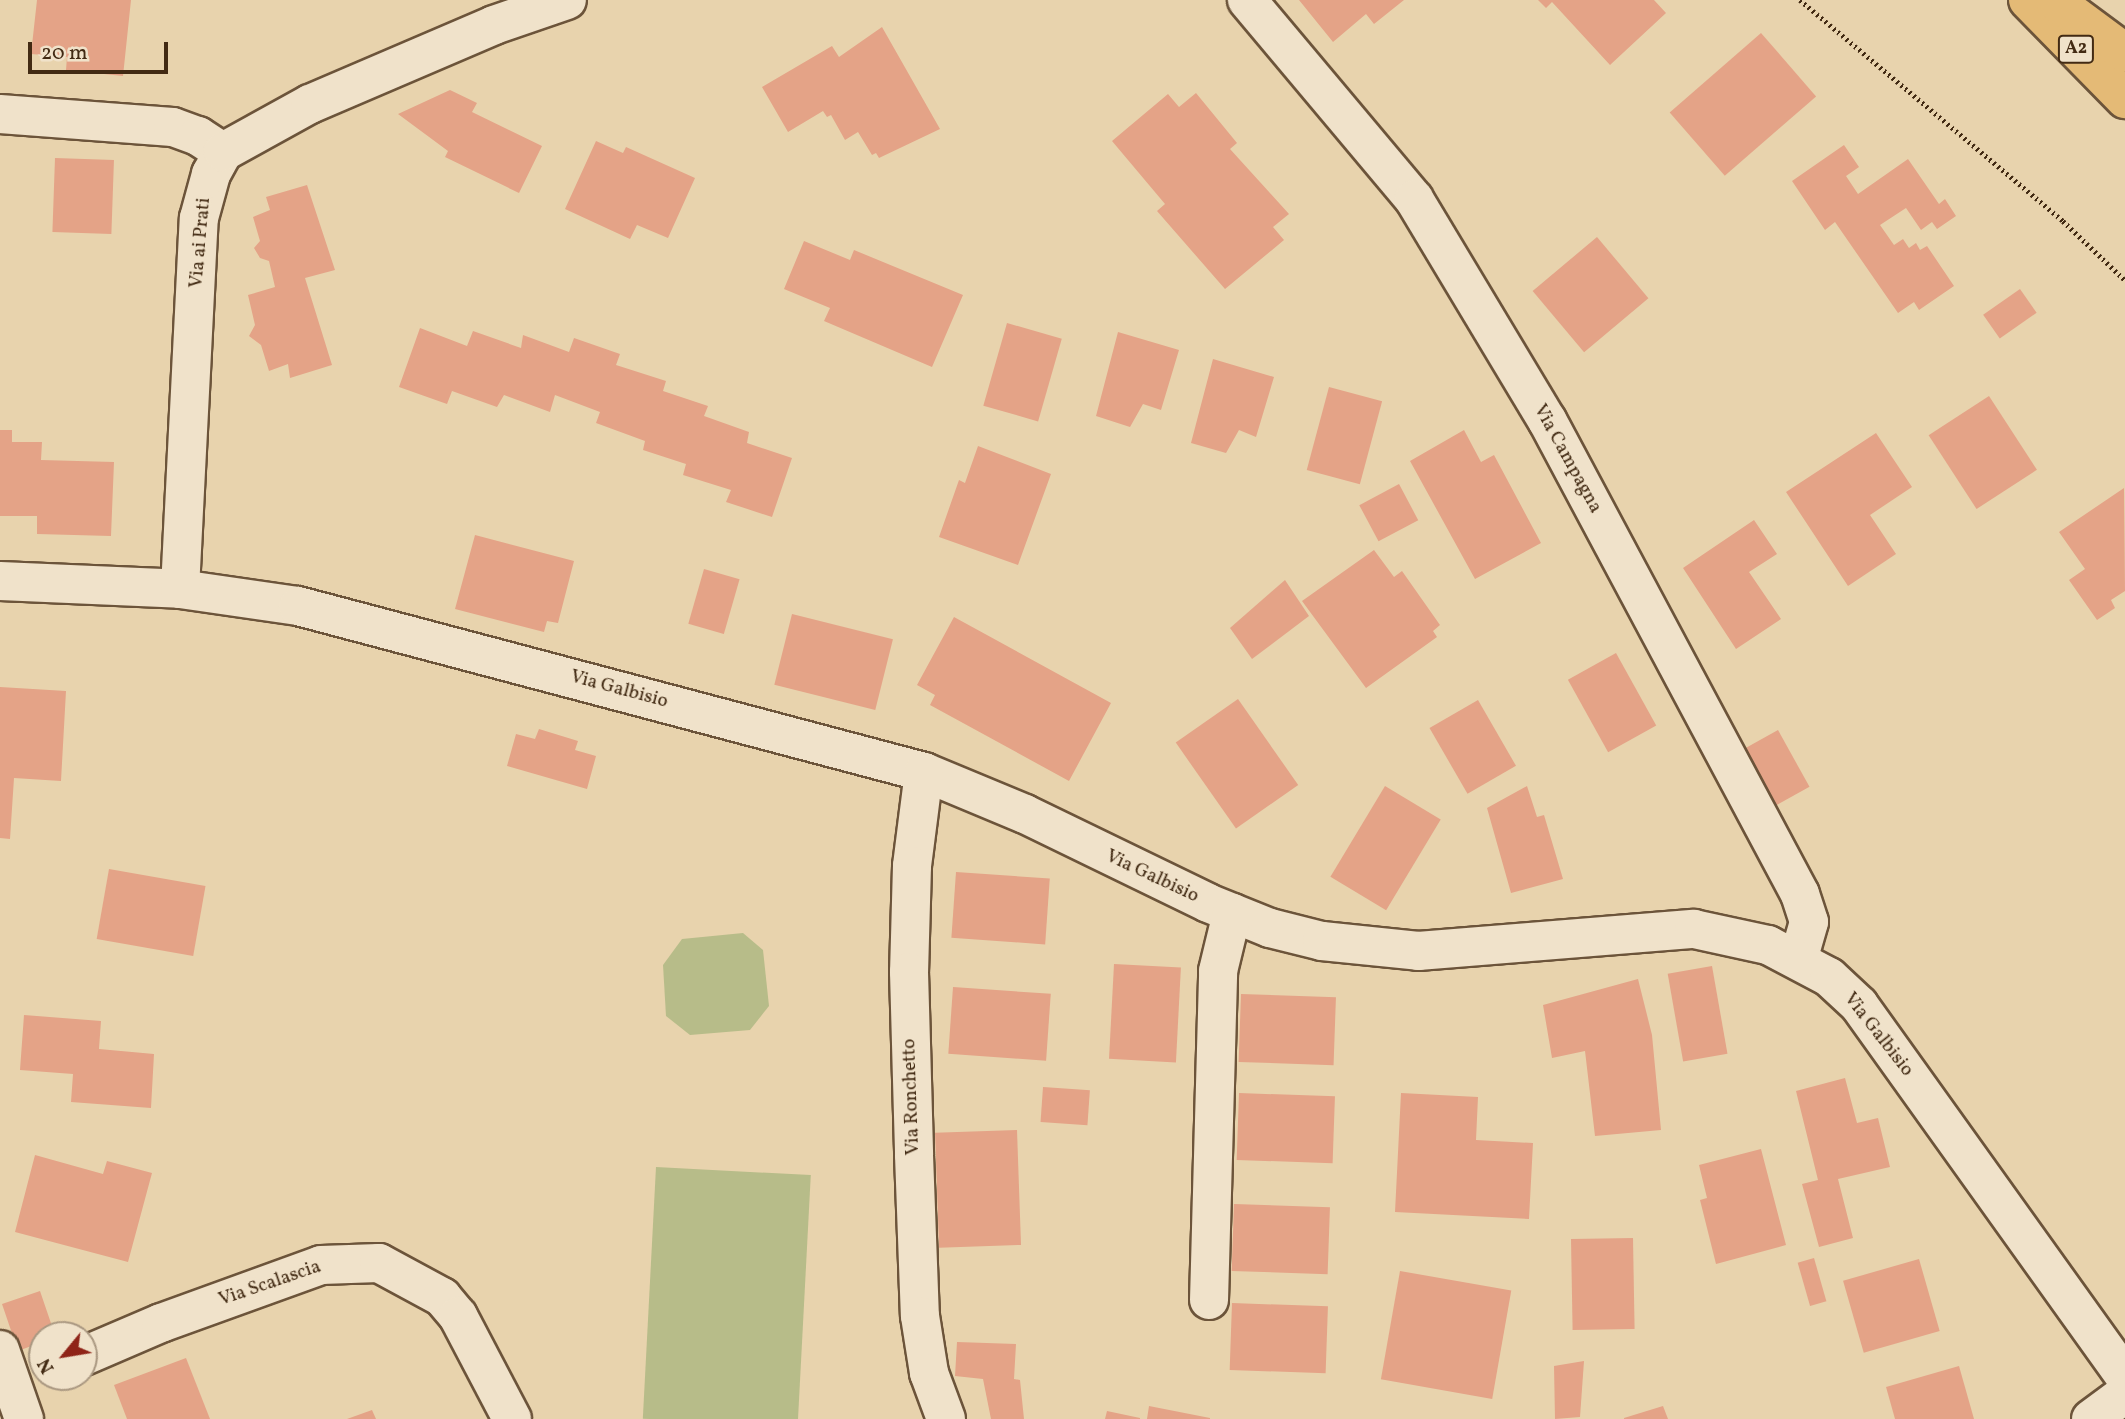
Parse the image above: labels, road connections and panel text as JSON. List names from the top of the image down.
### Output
{
  "streets": {
    "highway": ["A2"],
    "street": [
      "Via ai Prati",
      "Via Campagna",
      "Via Galbisio",
      "Via Ronchetto",
      "Via Scalascia"
    ]
  },
  "crossings": [
    ["Via ai Prati", "Via Galbisio"],
    ["Via Campagna", "Via Galbisio"],
    ["Via Galbisio", "Via Ronchetto"]
  ],
  "scale_bar": "20 m",
  "north": "bottom left"
}
